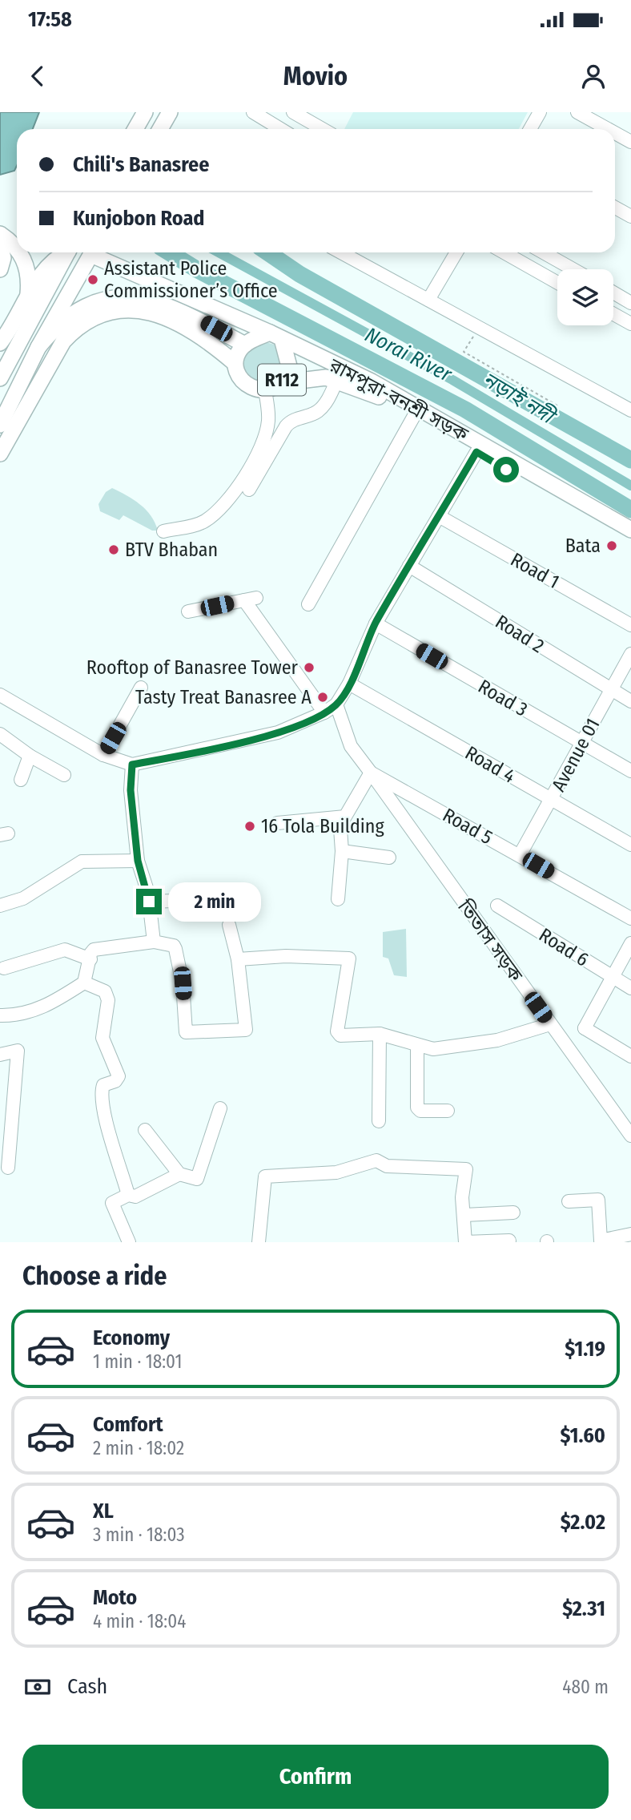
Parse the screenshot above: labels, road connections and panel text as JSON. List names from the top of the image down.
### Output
{
  "streets": {
    "main road": ["R112", "রামপুরা-বনশ্রী সড়ক"],
    "street": [
      "Road 1",
      "Road 2",
      "Road 3",
      "Avenue 01",
      "Road 4",
      "Road 5",
      "তিতাস সড়ক",
      "Road 6"
    ]
  },
  "crossings": [
    ["R112", "রামপুরা-বনশ্রী সড়ক"],
    ["Road 2", "Avenue 01"],
    ["Road 3", "Avenue 01"],
    ["Avenue 01", "Road 4"],
    ["Avenue 01", "Road 5"],
    ["Road 5", "তিতাস সড়ক"]
  ],
  "water": ["Norai River", "নড়াই নদী"],
  "places": [
    "Assistant Police Commissioner’s Office",
    "Bata",
    "BTV Bhaban",
    "Rooftop of Banasree Tower",
    "Tasty Treat Banasree A",
    "16 Tola Building"
  ],
  "page": {
    "status": "17:58",
    "header": "Movio",
    "banner": ["Chili's Banasree", "Kunjobon Road"],
    "bubble": "2 min",
    "heading": "Choose a ride",
    "list": [
      {
        "name": "Economy",
        "note": "1 min · 18:01",
        "value": "$1.19"
      },
      {
        "name": "Comfort",
        "note": "2 min · 18:02",
        "value": "$1.60"
      },
      {
        "name": "XL",
        "note": "3 min · 18:03",
        "value": "$2.02"
      },
      {
        "name": "Moto",
        "note": "4 min · 18:04",
        "value": "$2.31"
      }
    ],
    "pay": ["Cash", "480 m"],
    "buttons": "Confirm"
  }
}
